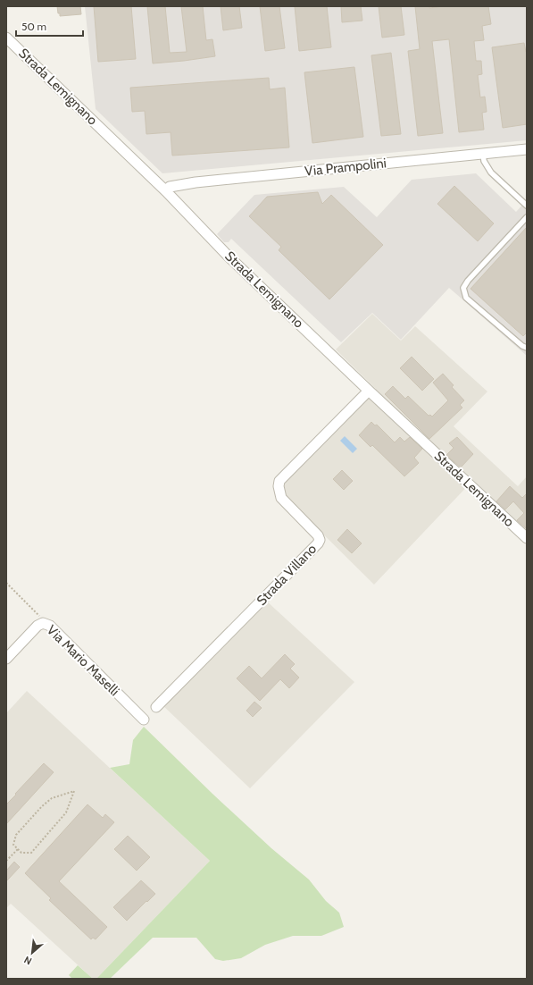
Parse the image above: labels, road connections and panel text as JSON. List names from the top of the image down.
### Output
{
  "streets": {
    "street": [
      "Strada Lemignano",
      "Via Prampolini",
      "Strada Villano",
      "Via Mario Maselli"
    ]
  },
  "crossings": [
    ["Strada Lemignano", "Via Prampolini"],
    ["Strada Lemignano", "Strada Villano"]
  ],
  "scale_bar": "50 m",
  "north": "bottom left"
}
